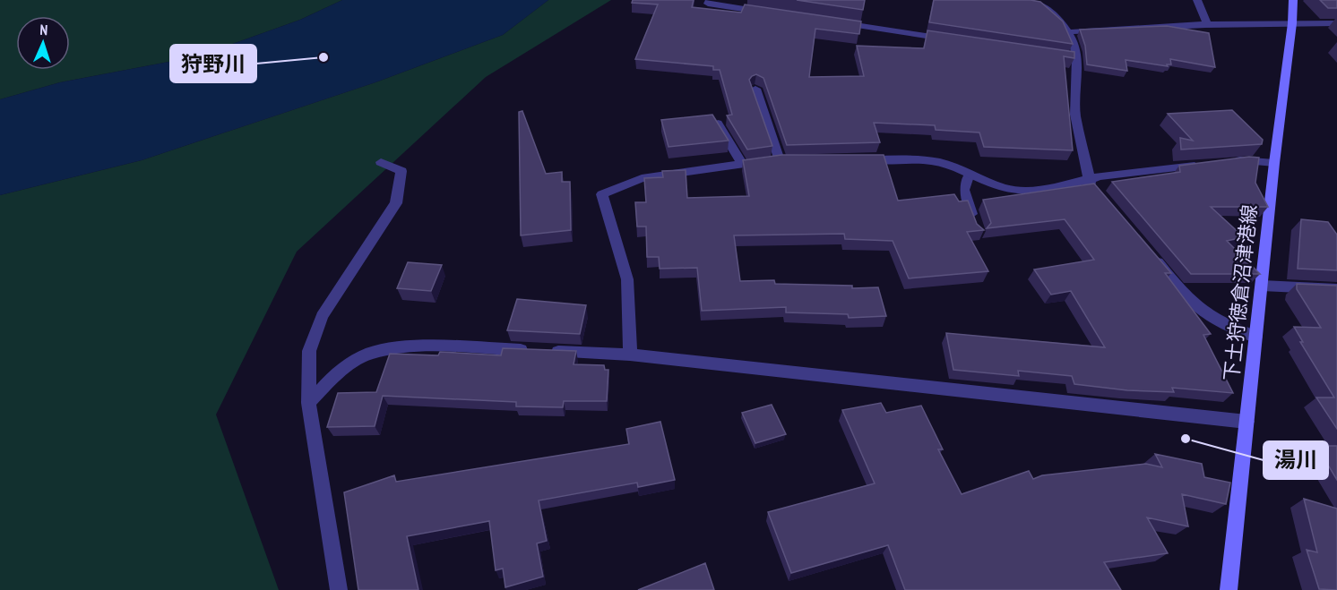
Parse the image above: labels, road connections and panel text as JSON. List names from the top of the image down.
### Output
{
  "streets": {
    "main road": ["下土狩徳倉沼津港線"]
  },
  "places": ["狩野川", "湯川"],
  "north": "top"
}
